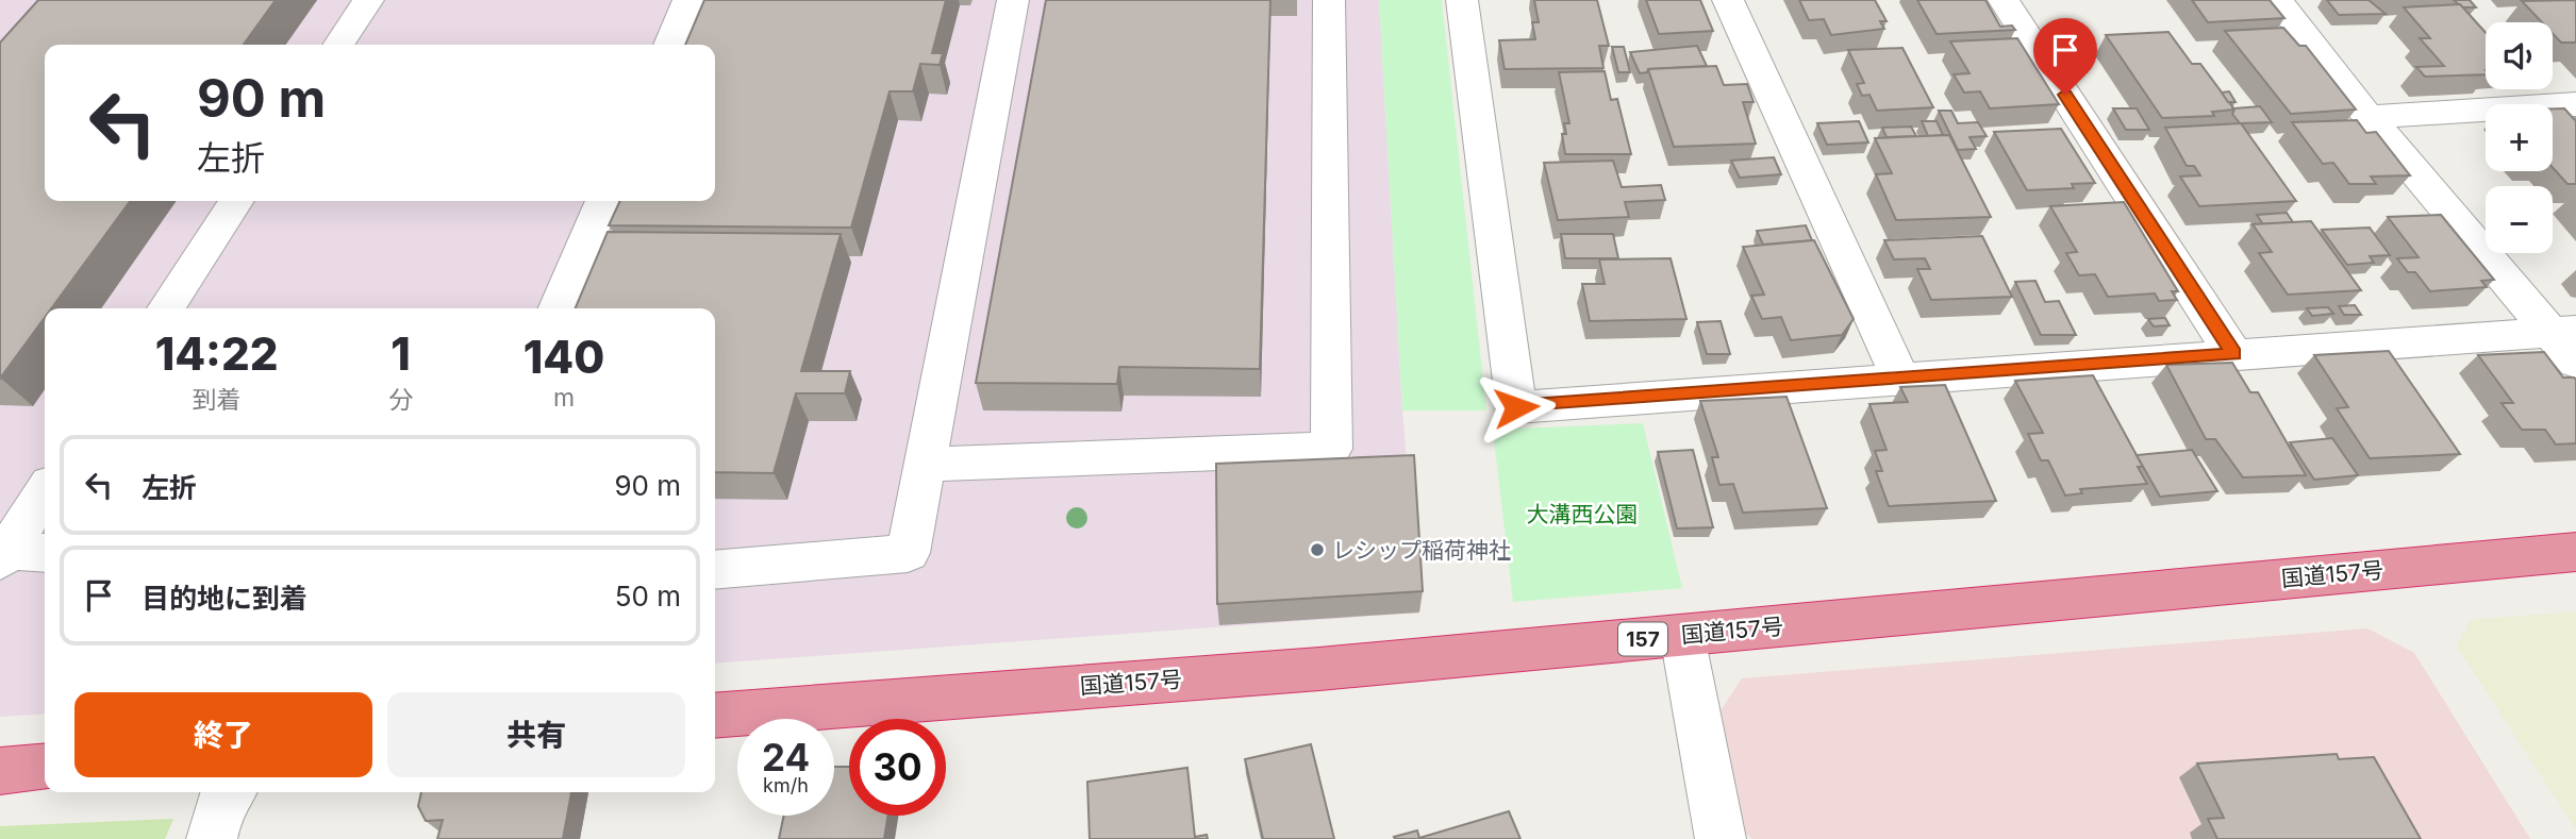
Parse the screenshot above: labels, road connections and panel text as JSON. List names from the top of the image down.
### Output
{
  "streets": {
    "highway": ["国道157号", "157"]
  },
  "parks": ["大溝西公園"],
  "places": ["レシップ稲荷神社"],
  "page": {
    "map_buttons": ["+", "−"],
    "turn": ["90 m", "左折"],
    "eta": [
      "14:22",
      "到着",
      "1",
      "分",
      "140",
      "m"
    ],
    "list": [
      {
        "name": "左折",
        "value": "90 m"
      },
      {
        "name": "目的地に到着",
        "value": "50 m"
      }
    ],
    "buttons": ["終了", "共有"],
    "speed": "24 km/h",
    "limit": "30"
  }
}
